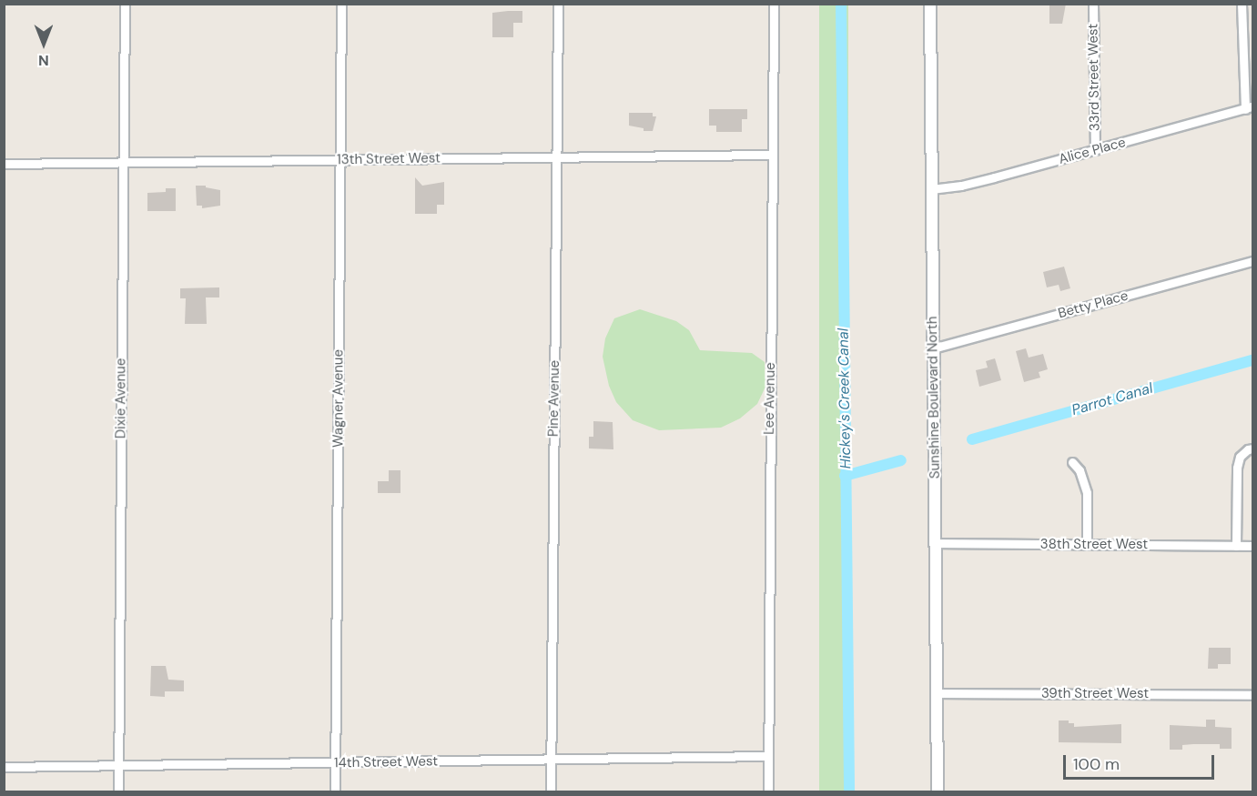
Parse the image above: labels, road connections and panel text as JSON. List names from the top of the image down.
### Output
{
  "streets": {
    "street": [
      "33rd Street West",
      "Alice Place",
      "13th Street West",
      "Betty Place",
      "Sunshine Boulevard North",
      "Dixie Avenue",
      "Wagner Avenue",
      "Pine Avenue",
      "Lee Avenue",
      "38th Street West",
      "39th Street West",
      "14th Street West"
    ]
  },
  "crossings": [
    ["33rd Street West", "Alice Place"],
    ["Alice Place", "Sunshine Boulevard North"],
    ["13th Street West", "Dixie Avenue"],
    ["13th Street West", "Wagner Avenue"],
    ["13th Street West", "Pine Avenue"],
    ["13th Street West", "Lee Avenue"],
    ["Betty Place", "Sunshine Boulevard North"],
    ["Sunshine Boulevard North", "38th Street West"],
    ["Sunshine Boulevard North", "39th Street West"],
    ["Dixie Avenue", "14th Street West"],
    ["Wagner Avenue", "14th Street West"],
    ["Pine Avenue", "14th Street West"],
    ["Lee Avenue", "14th Street West"]
  ],
  "water": ["Hickey's Creek Canal", "Parrot Canal"],
  "scale_bar": "100 m",
  "north": "bottom"
}
